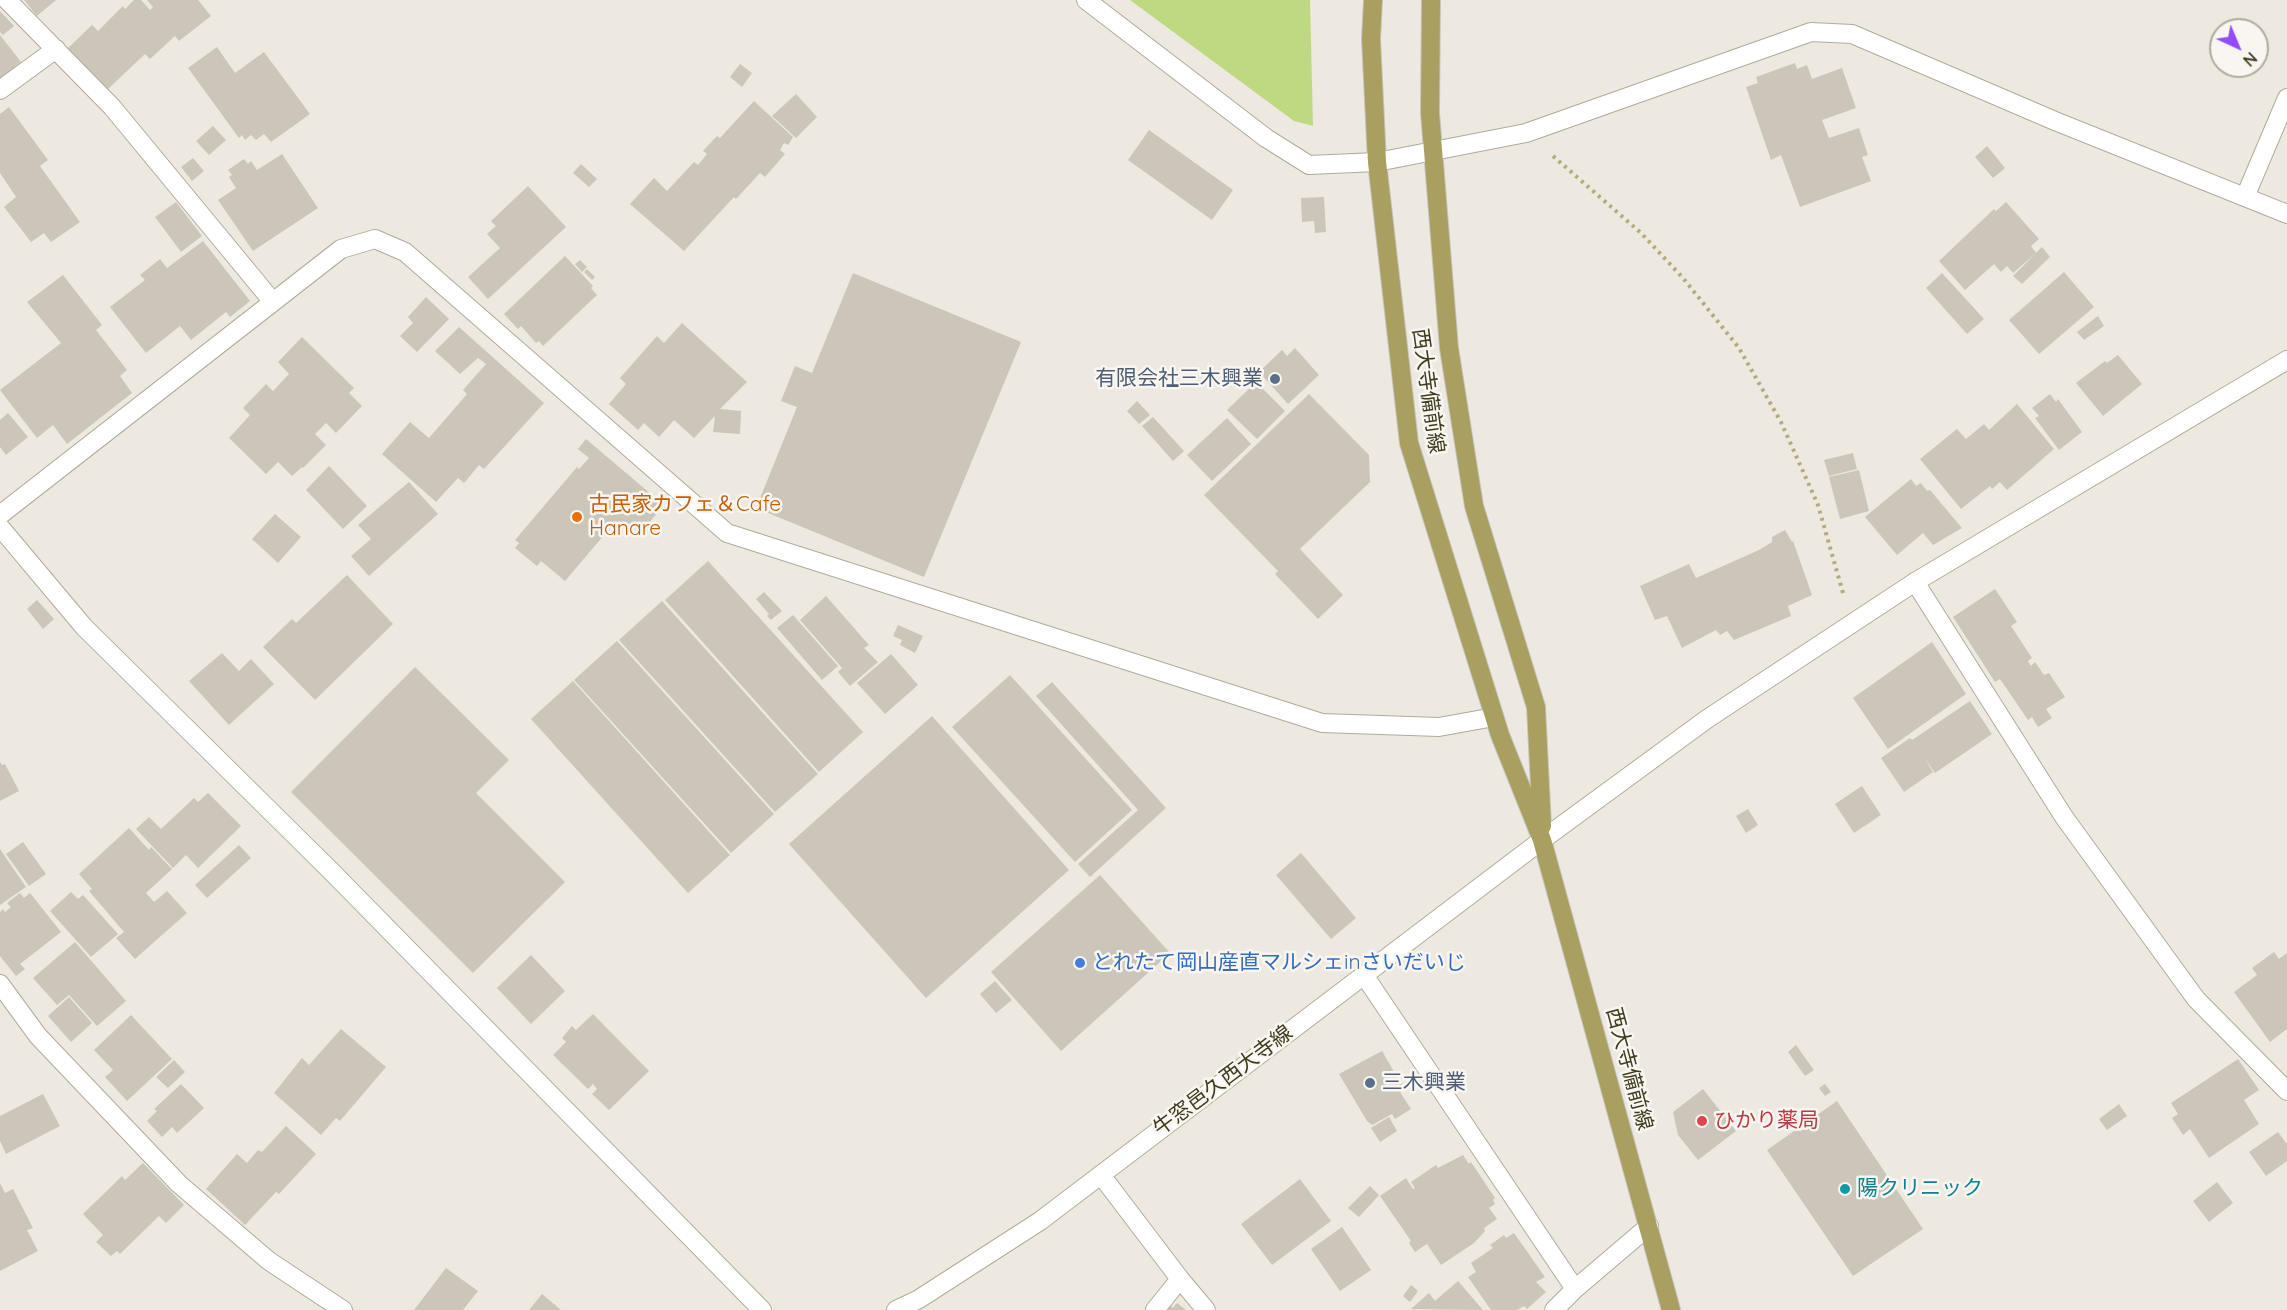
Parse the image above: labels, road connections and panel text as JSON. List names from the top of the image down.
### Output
{
  "streets": {
    "main road": ["西大寺備前線"],
    "street": ["牛窓邑久西大寺線"]
  },
  "crossings": [
    ["西大寺備前線", "牛窓邑久西大寺線"]
  ],
  "places": [
    "有限会社三木興業",
    "古民家カフェ＆Cafe Hanare",
    "とれたて岡山産直マルシェinさいだいじ",
    "三木興業",
    "ひかり薬局",
    "陽クリニック"
  ],
  "north": "bottom right"
}
